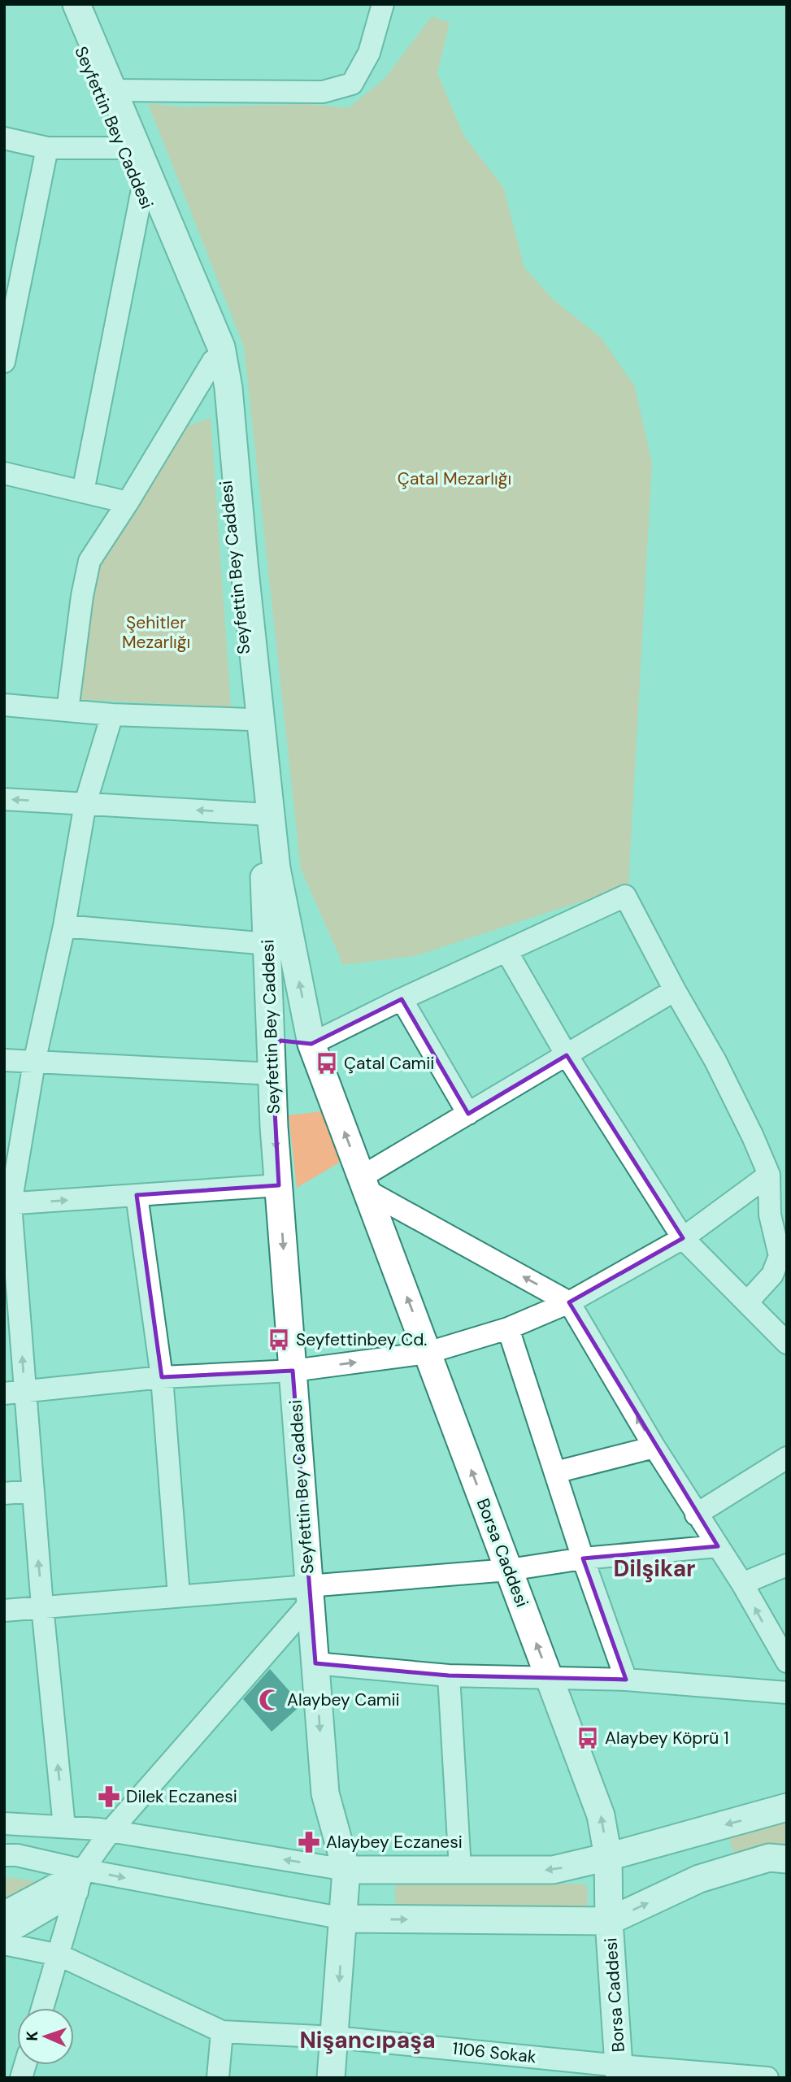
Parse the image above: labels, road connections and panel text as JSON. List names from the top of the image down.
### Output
{
  "streets": {
    "main road": ["Seyfettin Bey Caddesi", "Borsa Caddesi"],
    "street": ["1106 Sokak"]
  },
  "crossings": [
    ["Seyfettin Bey Caddesi", "Borsa Caddesi"],
    ["Seyfettin Bey Caddesi", "1106 Sokak"],
    ["Borsa Caddesi", "1106 Sokak"]
  ],
  "one_way": ["Borsa Caddesi"],
  "districts": ["Dilşikar", "Nişancıpaşa"],
  "parks": ["Çatal Mezarlığı", "Şehitler Mezarlığı"],
  "places": {
    "bus stop": ["Çatal Camii", "Seyfettinbey Cd.", "Alaybey Köprü 1"],
    "mosque": ["Alaybey Camii"],
    "pharmacy": ["Dilek Eczanesi", "Alaybey Eczanesi"]
  },
  "north": "left"
}
